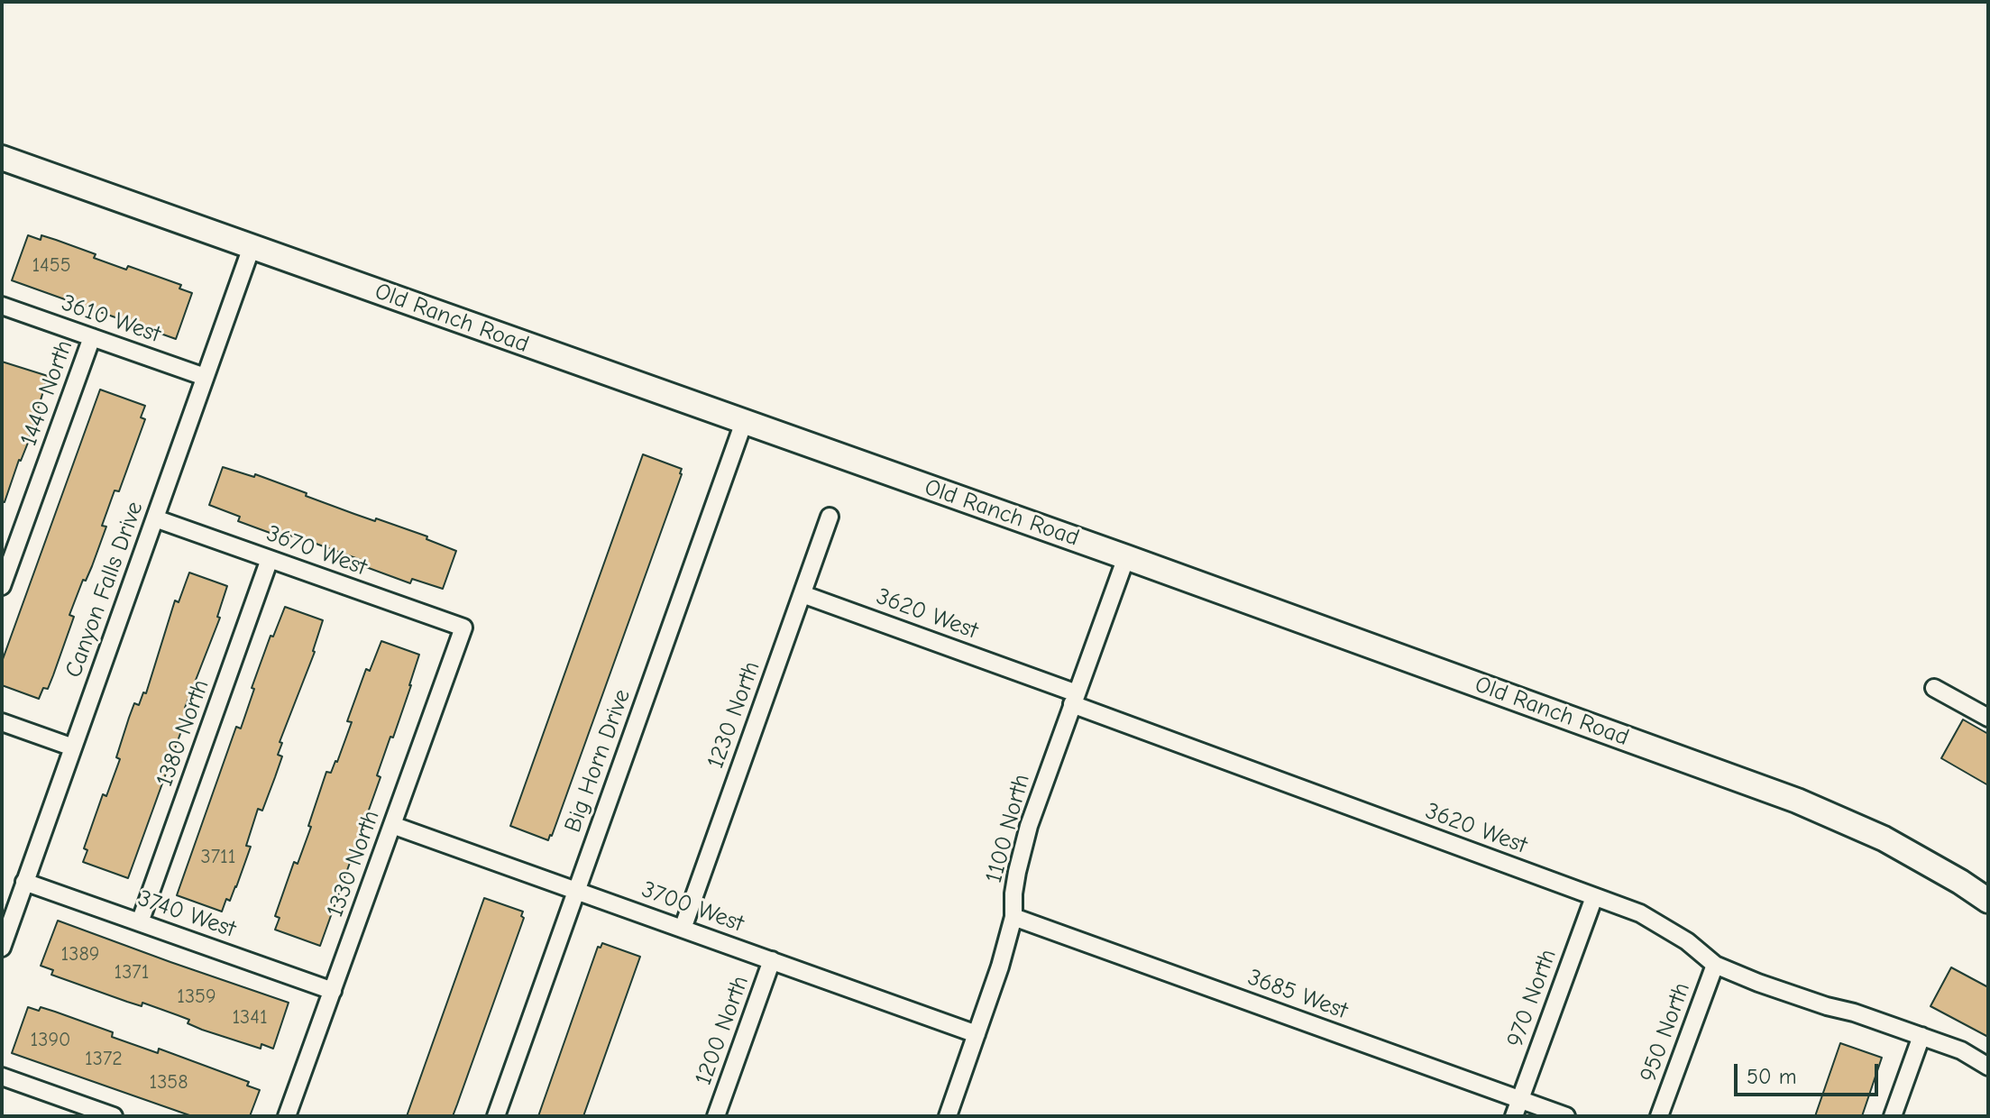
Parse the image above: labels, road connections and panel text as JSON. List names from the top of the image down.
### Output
{
  "streets": {
    "street": [
      "Old Ranch Road",
      "3610 West",
      "1440 North",
      "3670 West",
      "Canyon Falls Drive",
      "3620 West",
      "1230 North",
      "1380 North",
      "Big Horn Drive",
      "1100 North",
      "1330 North",
      "3700 West",
      "3740 West",
      "3685 West",
      "970 North",
      "1200 North",
      "950 North"
    ]
  },
  "crossings": [
    ["Old Ranch Road", "Canyon Falls Drive"],
    ["Old Ranch Road", "Big Horn Drive"],
    ["Old Ranch Road", "1100 North"],
    ["3610 West", "1440 North"],
    ["3610 West", "Canyon Falls Drive"],
    ["3670 West", "Canyon Falls Drive"],
    ["3670 West", "1380 North"],
    ["3670 West", "1330 North"],
    ["Canyon Falls Drive", "3740 West"],
    ["3620 West", "1230 North"],
    ["3620 West", "1100 North"],
    ["3620 West", "970 North"],
    ["3620 West", "950 North"],
    ["1230 North", "3700 West"],
    ["1380 North", "3740 West"],
    ["Big Horn Drive", "3700 West"],
    ["1100 North", "3700 West"],
    ["1100 North", "3685 West"],
    ["1330 North", "3700 West"],
    ["1330 North", "3740 West"],
    ["3700 West", "1200 North"],
    ["3685 West", "970 North"]
  ],
  "house_numbers": [
    "1455",
    "3711",
    "1389",
    "1371",
    "1359",
    "1341",
    "1390",
    "1372",
    "1358"
  ],
  "scale_bar": "50 m"
}
